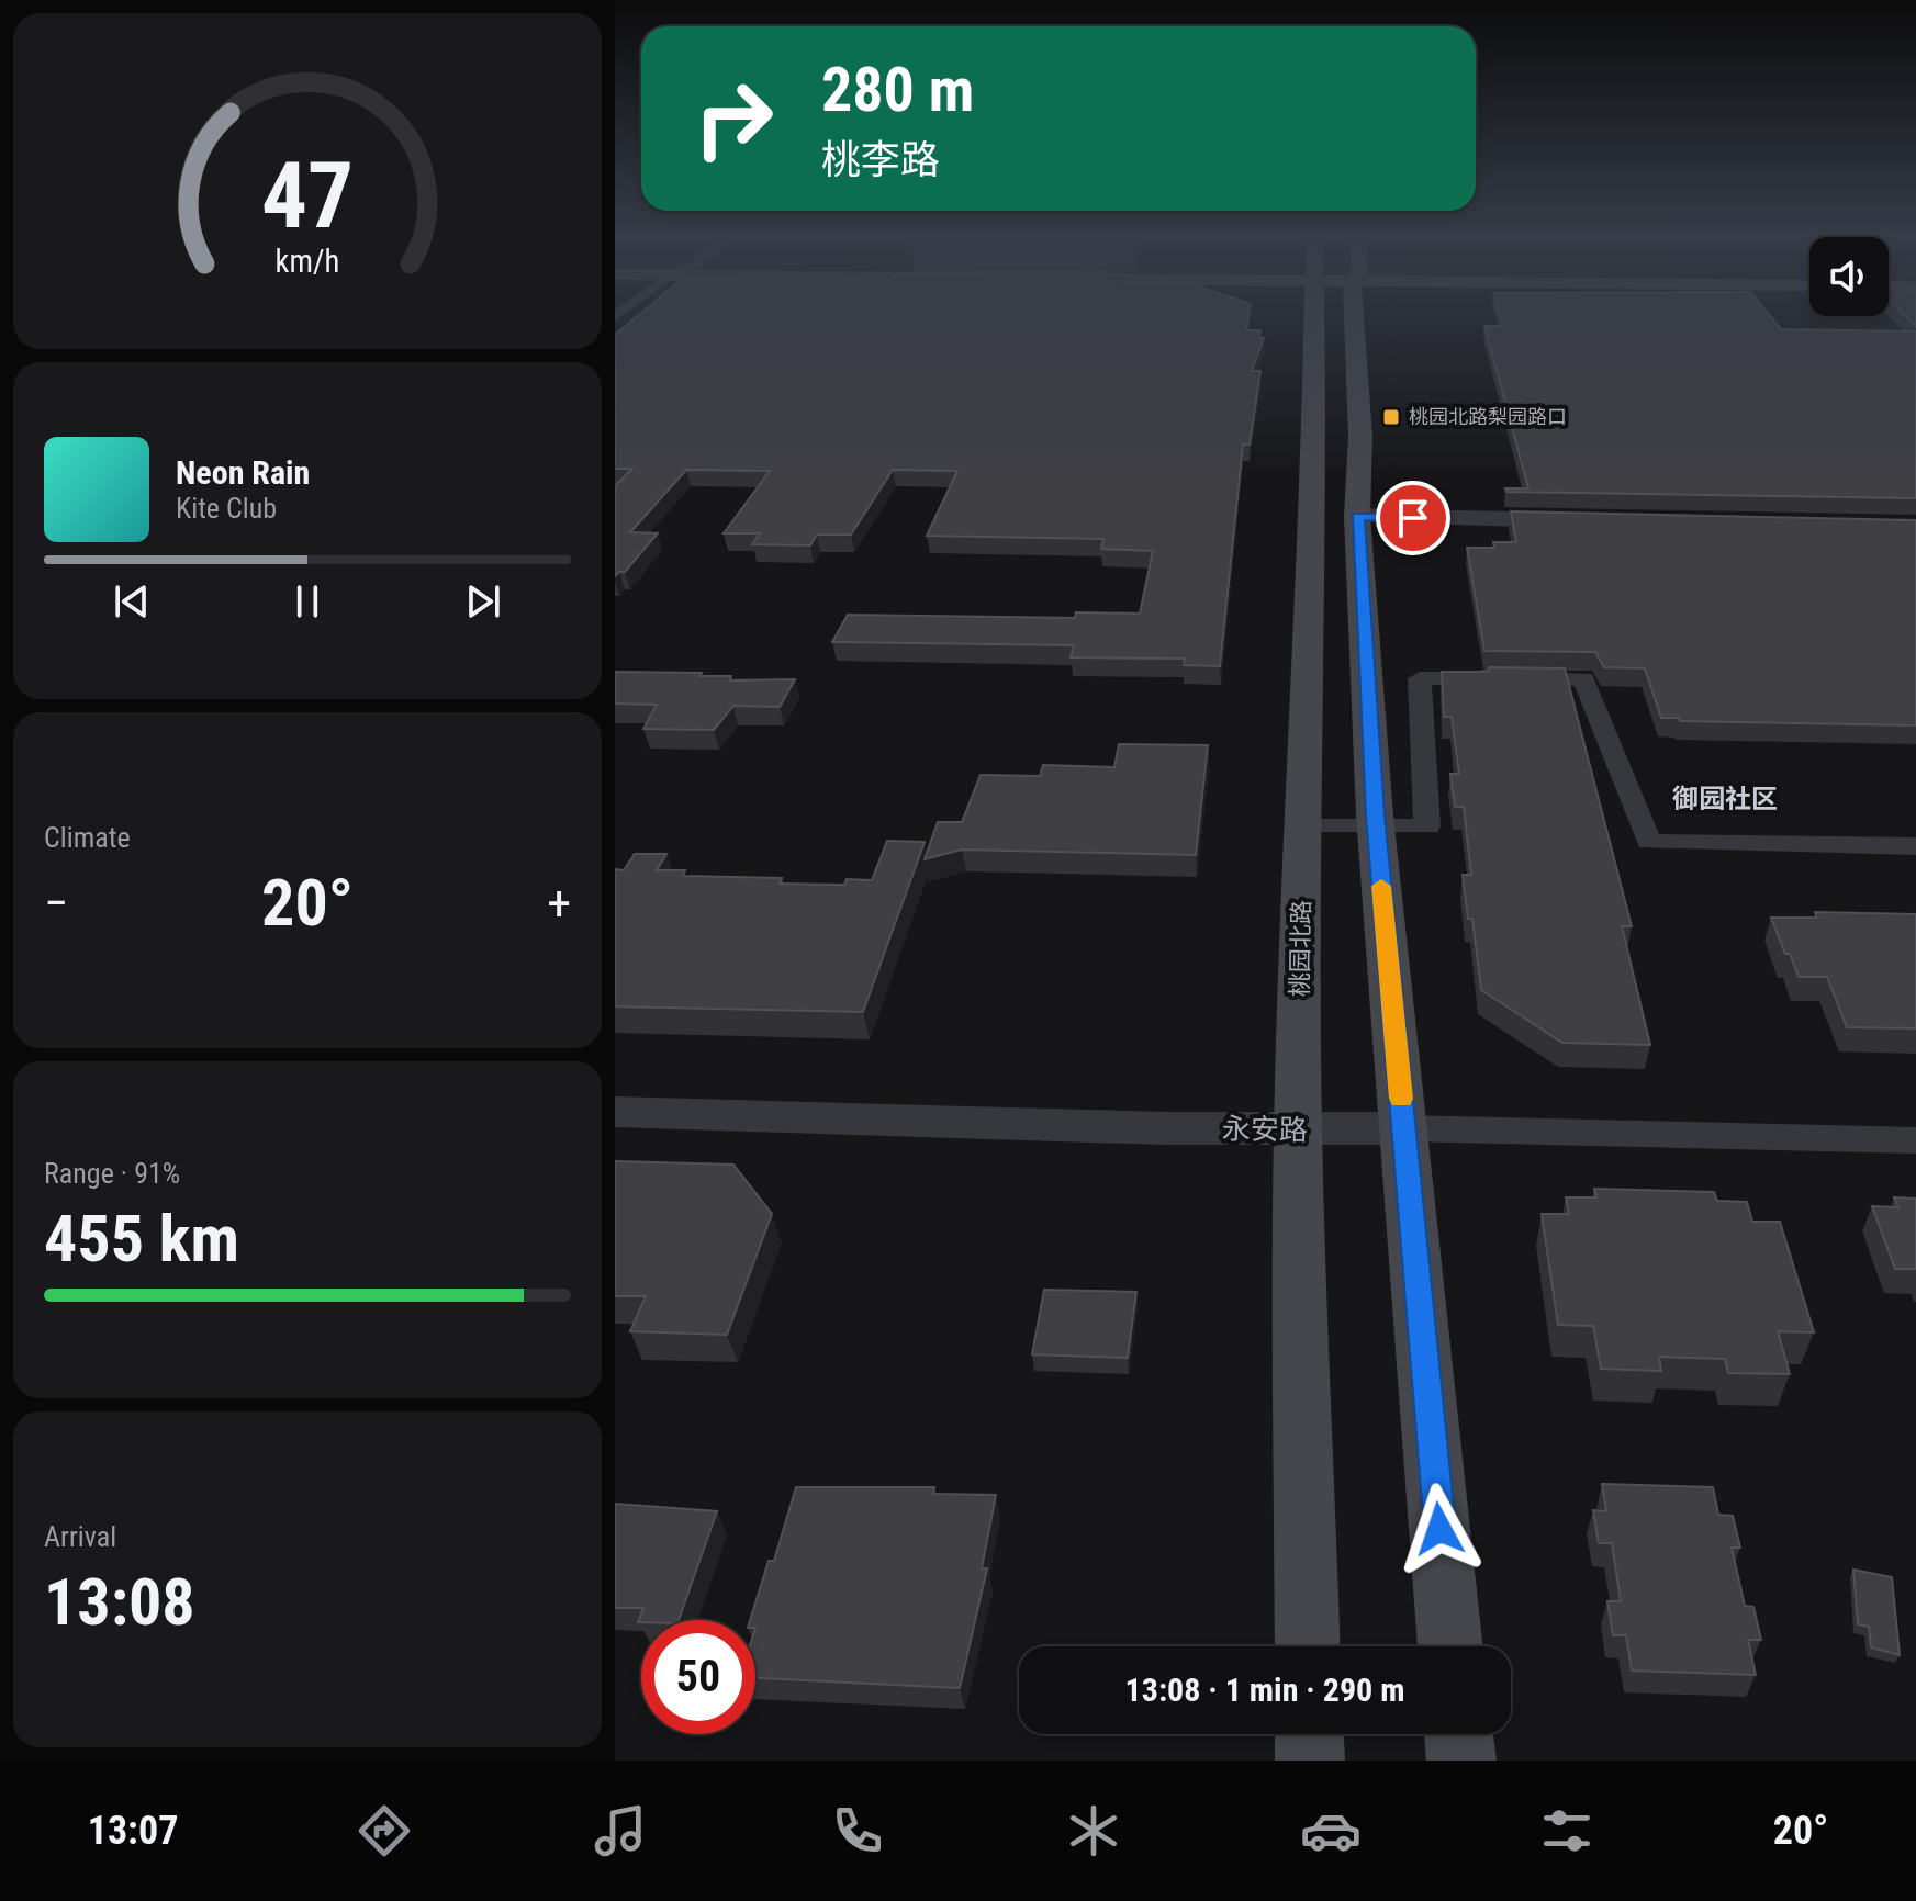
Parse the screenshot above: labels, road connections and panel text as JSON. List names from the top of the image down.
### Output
{
  "streets": {
    "main road": ["桃园北路"],
    "street": ["永安路"]
  },
  "crossings": [
    ["桃园北路", "永安路"]
  ],
  "districts": ["御园社区"],
  "places": {
    "transit": ["桃园北路梨园路口"]
  },
  "page": {
    "turn": ["280 m", "桃李路"],
    "song": ["Neon Rain", "Kite Club"],
    "tile": [
      "Climate",
      ["Range · 91%", "455 km"],
      ["Arrival", "13:08"]
    ],
    "heat": ["−", "20°", "+"],
    "limit": "50",
    "trip": "13:08 · 1 min · 290 m",
    "tabs": ["13:07", "20°"],
    "gauge": ["47", "km/h"]
  }
}
